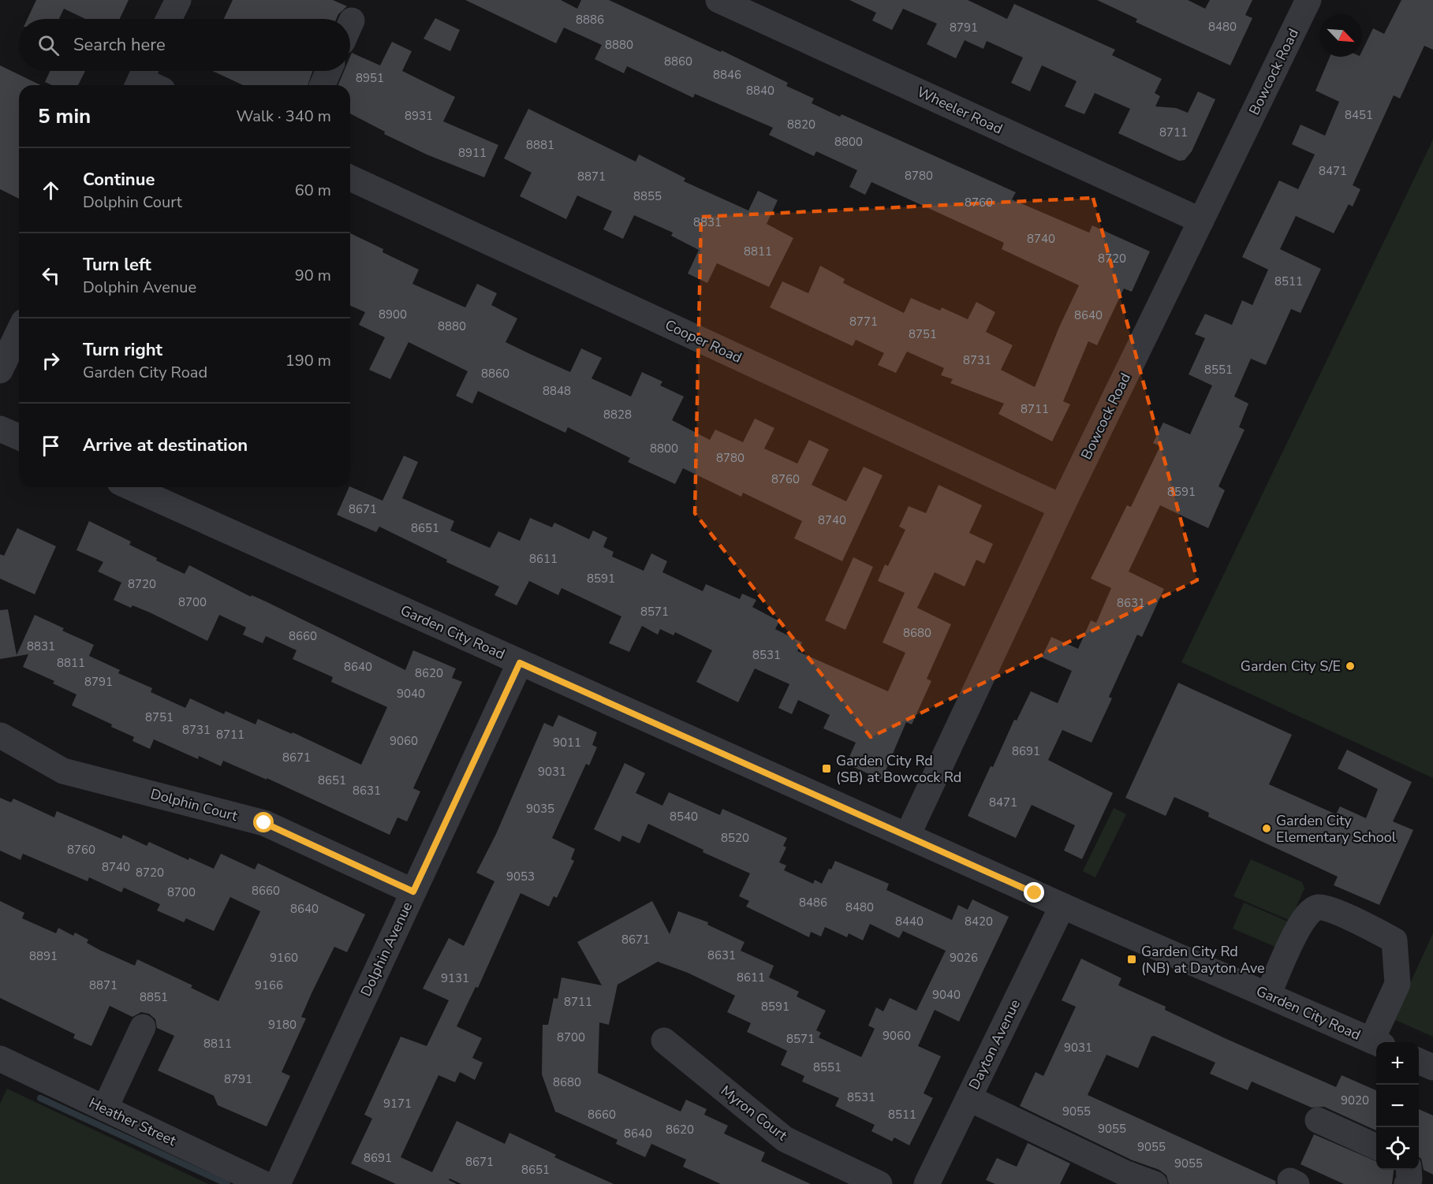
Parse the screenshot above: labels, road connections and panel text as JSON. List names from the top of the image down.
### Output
{
  "streets": {
    "street": [
      "Bowcock Road",
      "Wheeler Road",
      "Cooper Road",
      "Garden City Road",
      "Dolphin Court",
      "Dolphin Avenue",
      "Dayton Avenue",
      "Myron Court",
      "Heather Street"
    ]
  },
  "crossings": [
    ["Bowcock Road", "Wheeler Road"],
    ["Bowcock Road", "Cooper Road"],
    ["Bowcock Road", "Garden City Road"],
    ["Garden City Road", "Dolphin Avenue"],
    ["Garden City Road", "Dayton Avenue"],
    ["Dolphin Court", "Dolphin Avenue"]
  ],
  "places": {
    "other": ["Garden City S/E", "Garden City Elementary School"],
    "transit": ["Garden City Rd (SB) at Bowcock Rd", "Garden City Rd (NB) at Dayton Ave"]
  },
  "house_numbers": [
    "8886",
    "8480",
    "8791",
    "8880",
    "8860",
    "8846",
    "8951",
    "8840",
    "8451",
    "8931",
    "8820",
    "8711",
    "8800",
    "8881",
    "8911",
    "8471",
    "8780",
    "8871",
    "8855",
    "8760",
    "8831",
    "8740",
    "8811",
    "8720",
    "8511",
    "8900",
    "8640",
    "8771",
    "8880",
    "8751",
    "8731",
    "8551",
    "8860",
    "8848",
    "8711",
    "8828",
    "8800",
    "8780",
    "8760",
    "8591",
    "8671",
    "8740",
    "8651",
    "8611",
    "8591",
    "8720",
    "8700",
    "8631",
    "8571",
    "8680",
    "8660",
    "8831",
    "8531",
    "8811",
    "8640",
    "8620",
    "8791",
    "9040",
    "8751",
    "8731",
    "8711",
    "9060",
    "9011",
    "8691",
    "8671",
    "9031",
    "8651",
    "8631",
    "8471",
    "9035",
    "8540",
    "8520",
    "8760",
    "8740",
    "8720",
    "9053",
    "8660",
    "8700",
    "8486",
    "8480",
    "8640",
    "8440",
    "8420",
    "8671",
    "8631",
    "8891",
    "9160",
    "9026",
    "8611",
    "9131",
    "8871",
    "9166",
    "9040",
    "8851",
    "8711",
    "8591",
    "9180",
    "9060",
    "8700",
    "8571",
    "8811",
    "9031",
    "8551",
    "8791",
    "8680",
    "8531",
    "9020",
    "9171",
    "9055",
    "8660",
    "8511",
    "9055",
    "8620",
    "8640",
    "9055",
    "8691",
    "8671",
    "9055",
    "8651"
  ],
  "north": "bottom right",
  "page": {
    "search": "Search here",
    "heading": ["5 min", "Walk · 340 m"],
    "list": [
      ["Continue", "Dolphin Court", "60 m"],
      ["Turn left", "Dolphin Avenue", "90 m"],
      ["Turn right", "Garden City Road", "190 m"],
      "Arrive at destination"
    ],
    "map_buttons": ["+", "−"]
  }
}
